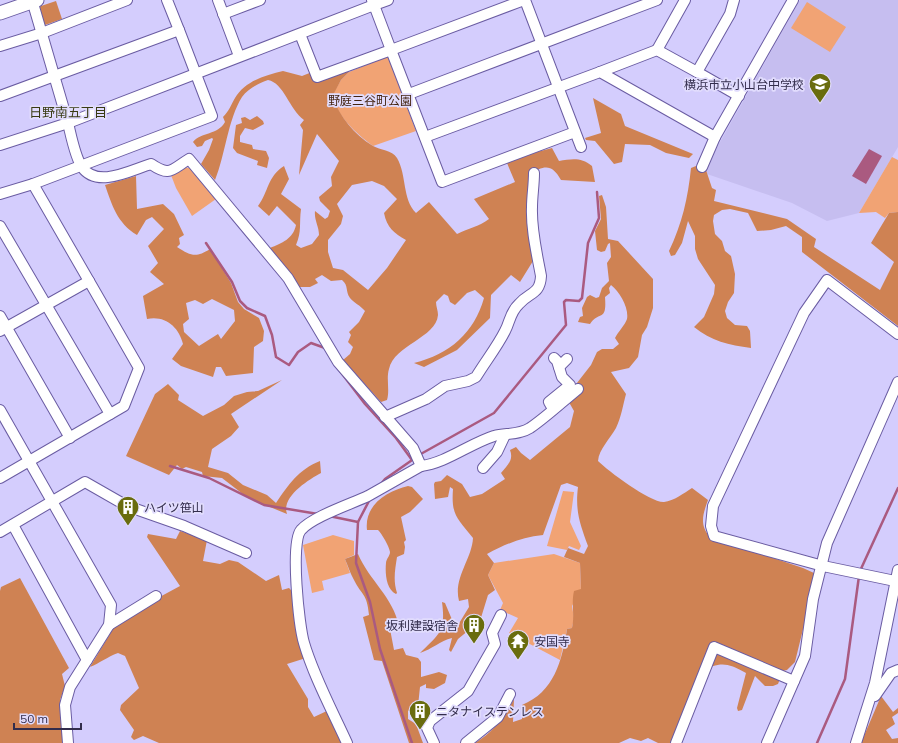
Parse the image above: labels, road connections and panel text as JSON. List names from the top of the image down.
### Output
{
  "districts": ["日野南五丁目"],
  "parks": ["野庭三谷町公園"],
  "places": {
    "school or university": ["横浜市立小山台中学校"],
    "building": ["ハイツ笹山", "坂利建設宿舎", "ニタナイステンレス"],
    "temple": ["安国寺"]
  },
  "scale_bar": "50 m"
}
